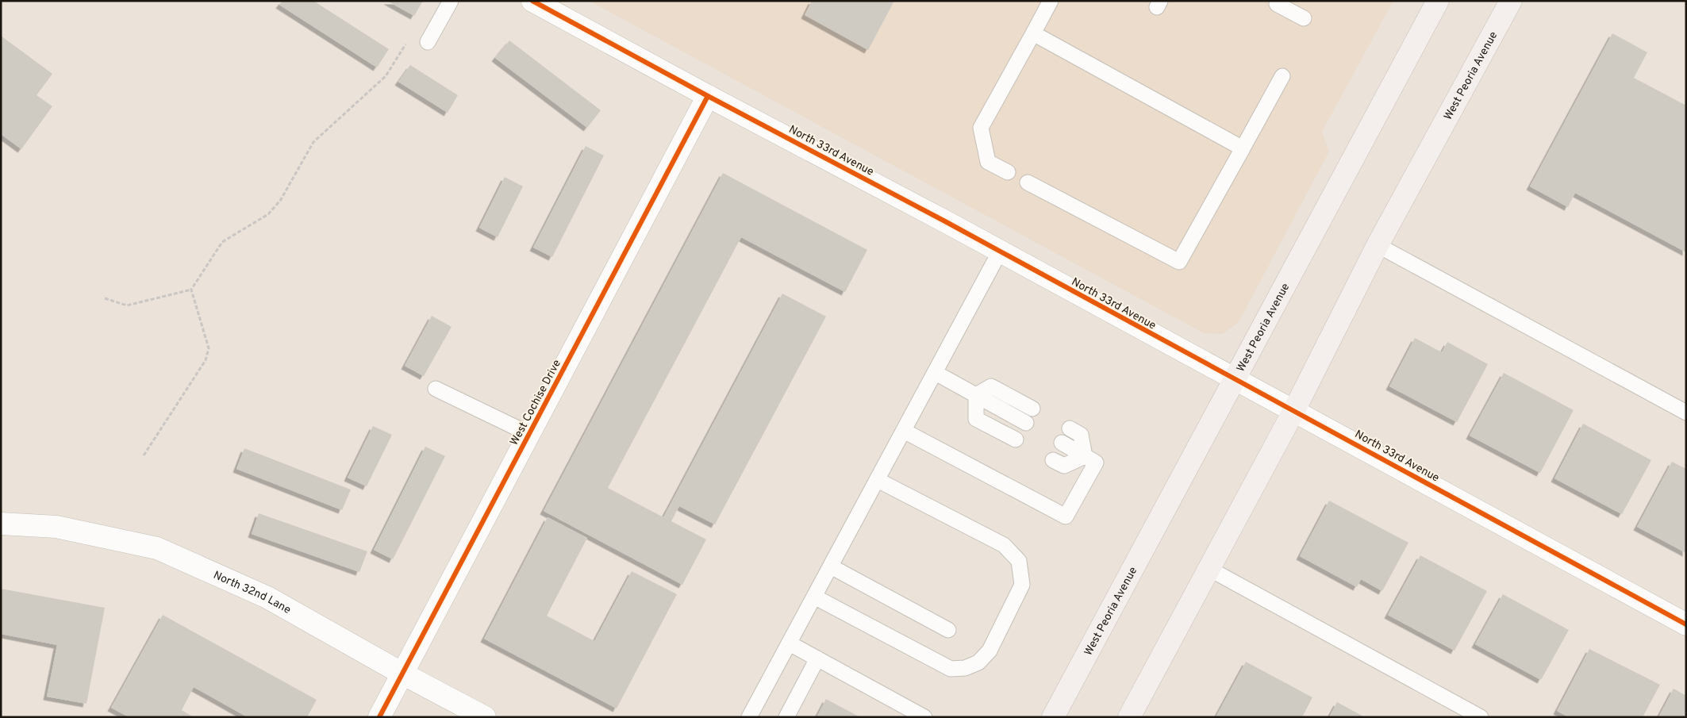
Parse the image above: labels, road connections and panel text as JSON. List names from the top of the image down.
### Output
{
  "streets": {
    "main road": ["West Peoria Avenue"],
    "street": ["North 33rd Avenue", "West Cochise Drive", "North 32nd Lane"]
  },
  "crossings": [
    ["West Peoria Avenue", "North 33rd Avenue"],
    ["North 33rd Avenue", "West Cochise Drive"],
    ["West Cochise Drive", "North 32nd Lane"]
  ]
}
